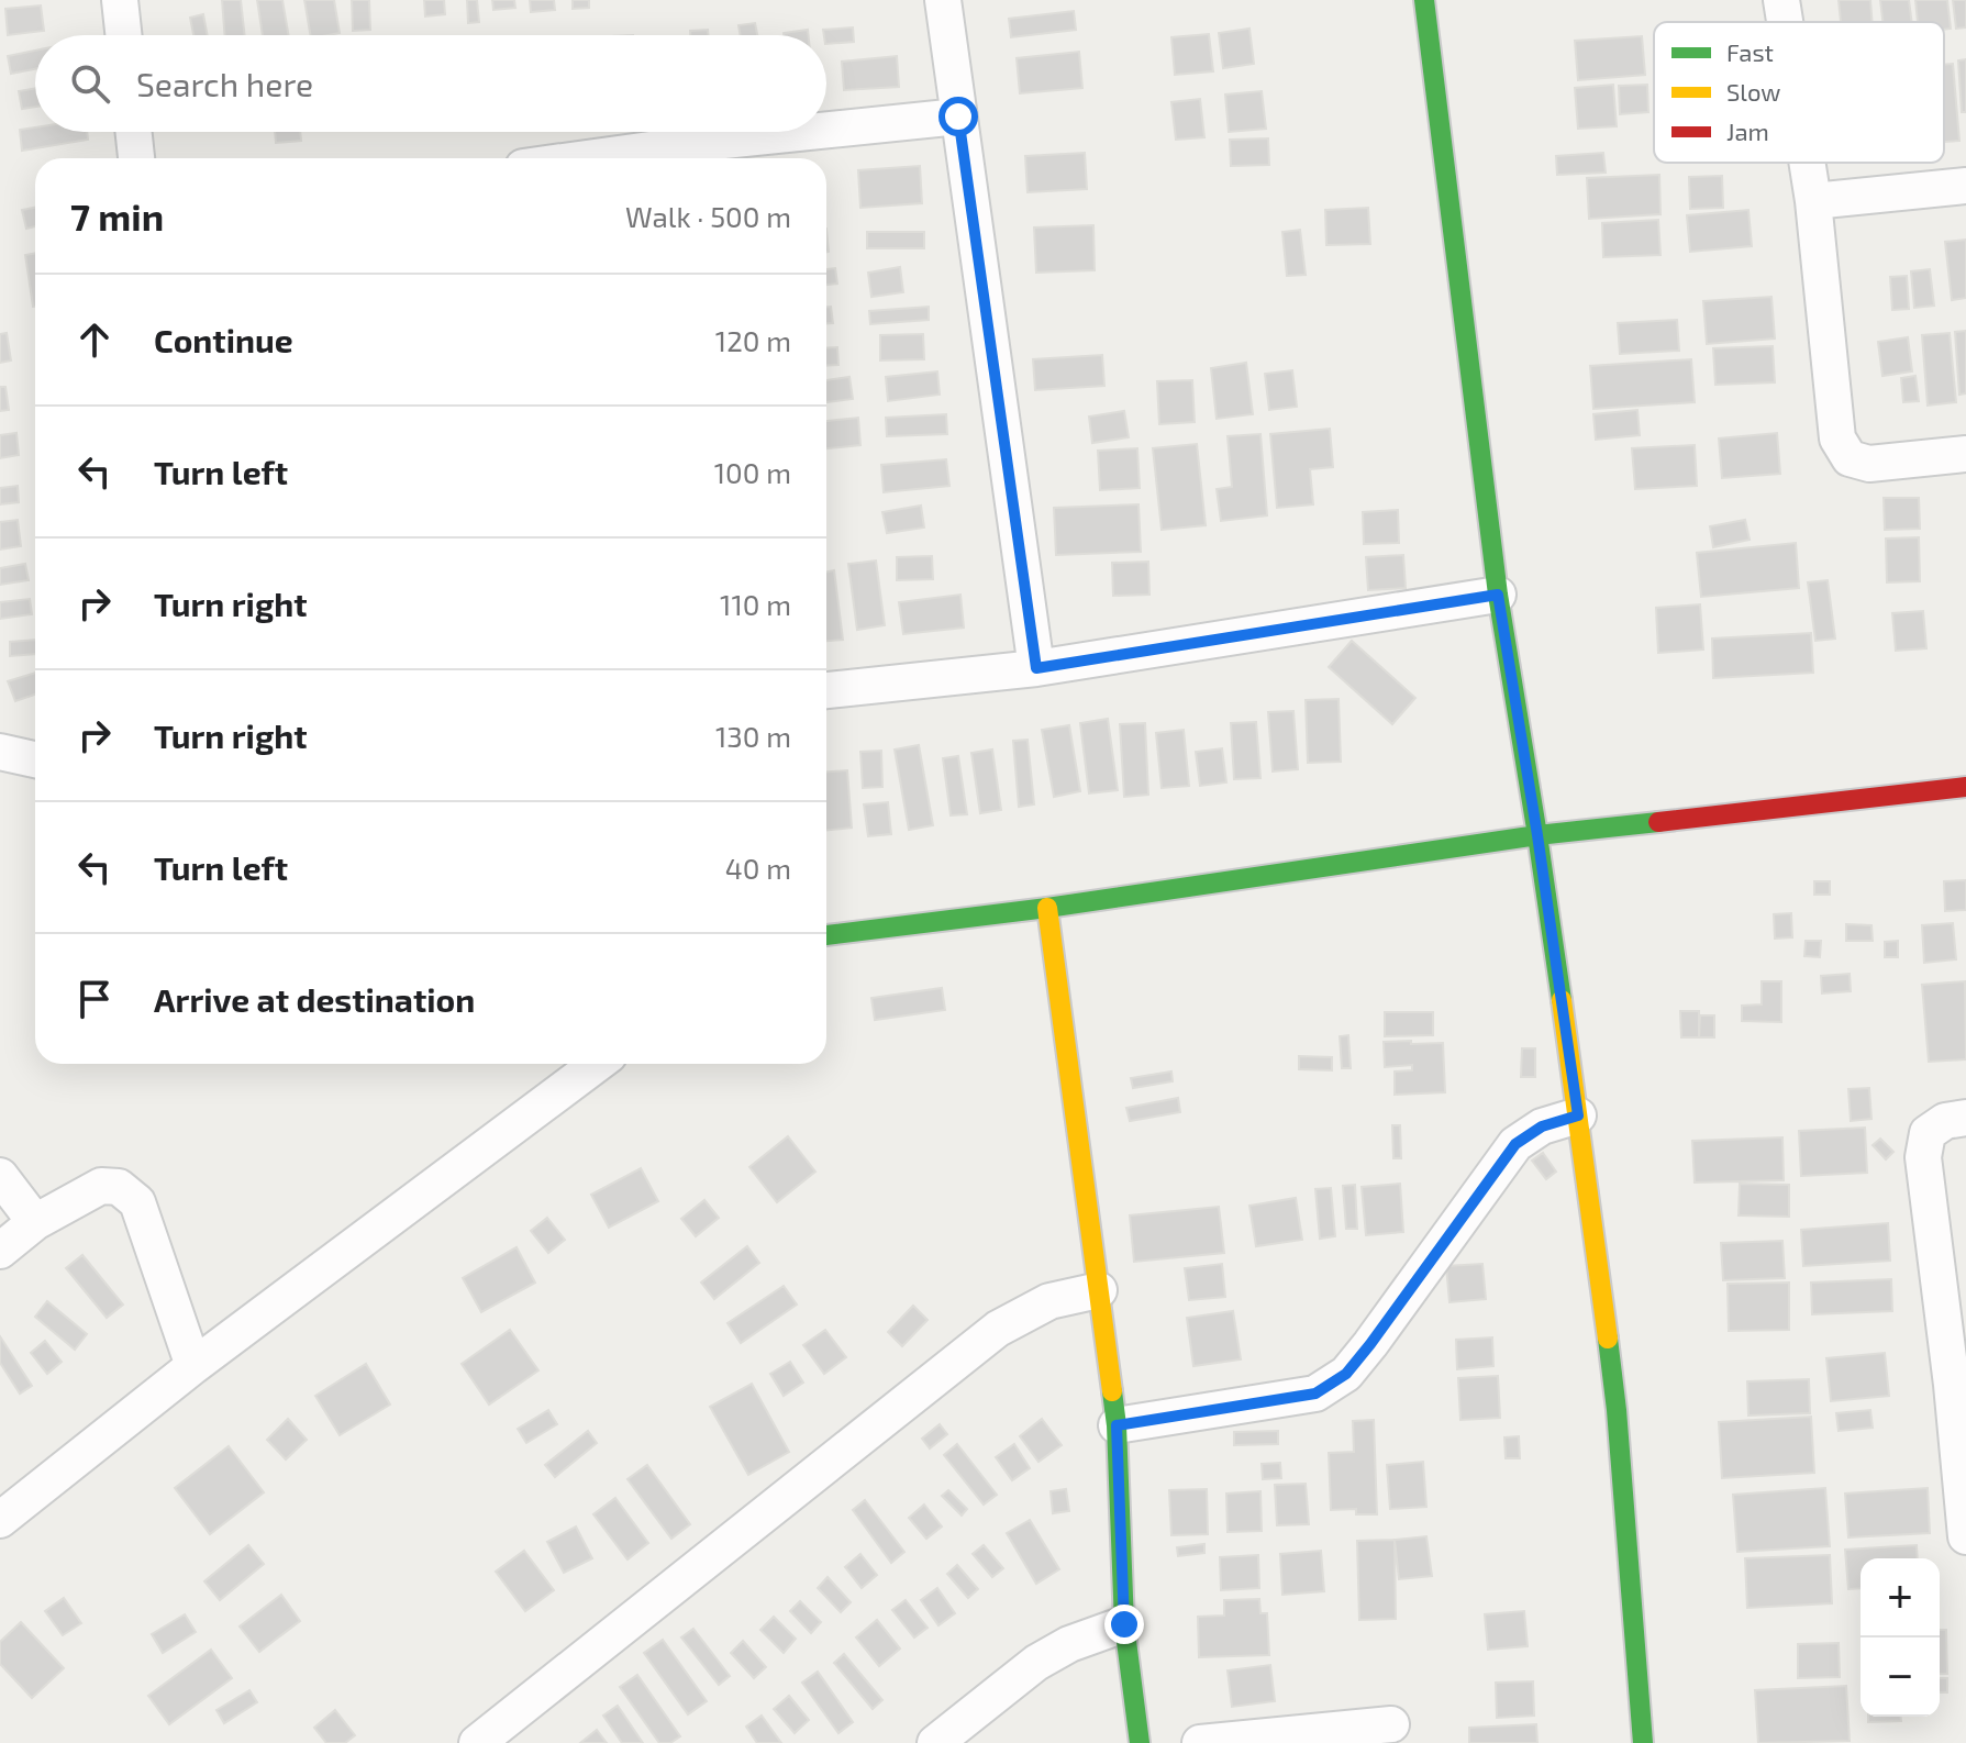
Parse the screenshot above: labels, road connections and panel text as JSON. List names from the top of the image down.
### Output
{
  "legend": ["Fast", "Slow", "Jam"],
  "page": {
    "search": "Search here",
    "heading": ["7 min", "Walk · 500 m"],
    "list": [
      ["Continue", "120 m"],
      ["Turn left", "100 m"],
      ["Turn right", "110 m"],
      ["Turn right", "130 m"],
      ["Turn left", "40 m"],
      "Arrive at destination"
    ],
    "map_buttons": ["+", "−"]
  }
}
